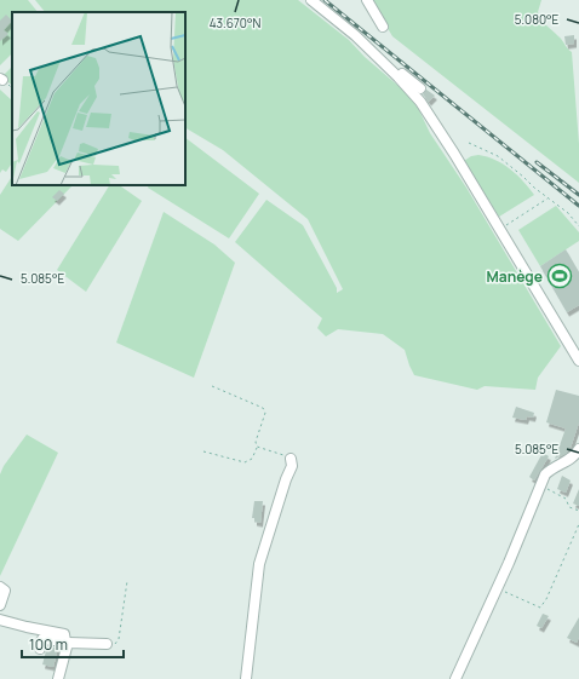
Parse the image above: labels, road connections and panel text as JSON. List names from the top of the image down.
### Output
{
  "places": {
    "sports": ["Manège"]
  },
  "scale_bar": "100 m",
  "coordinates": ["5.080°E", "43.670°N", "5.085°E"]
}
